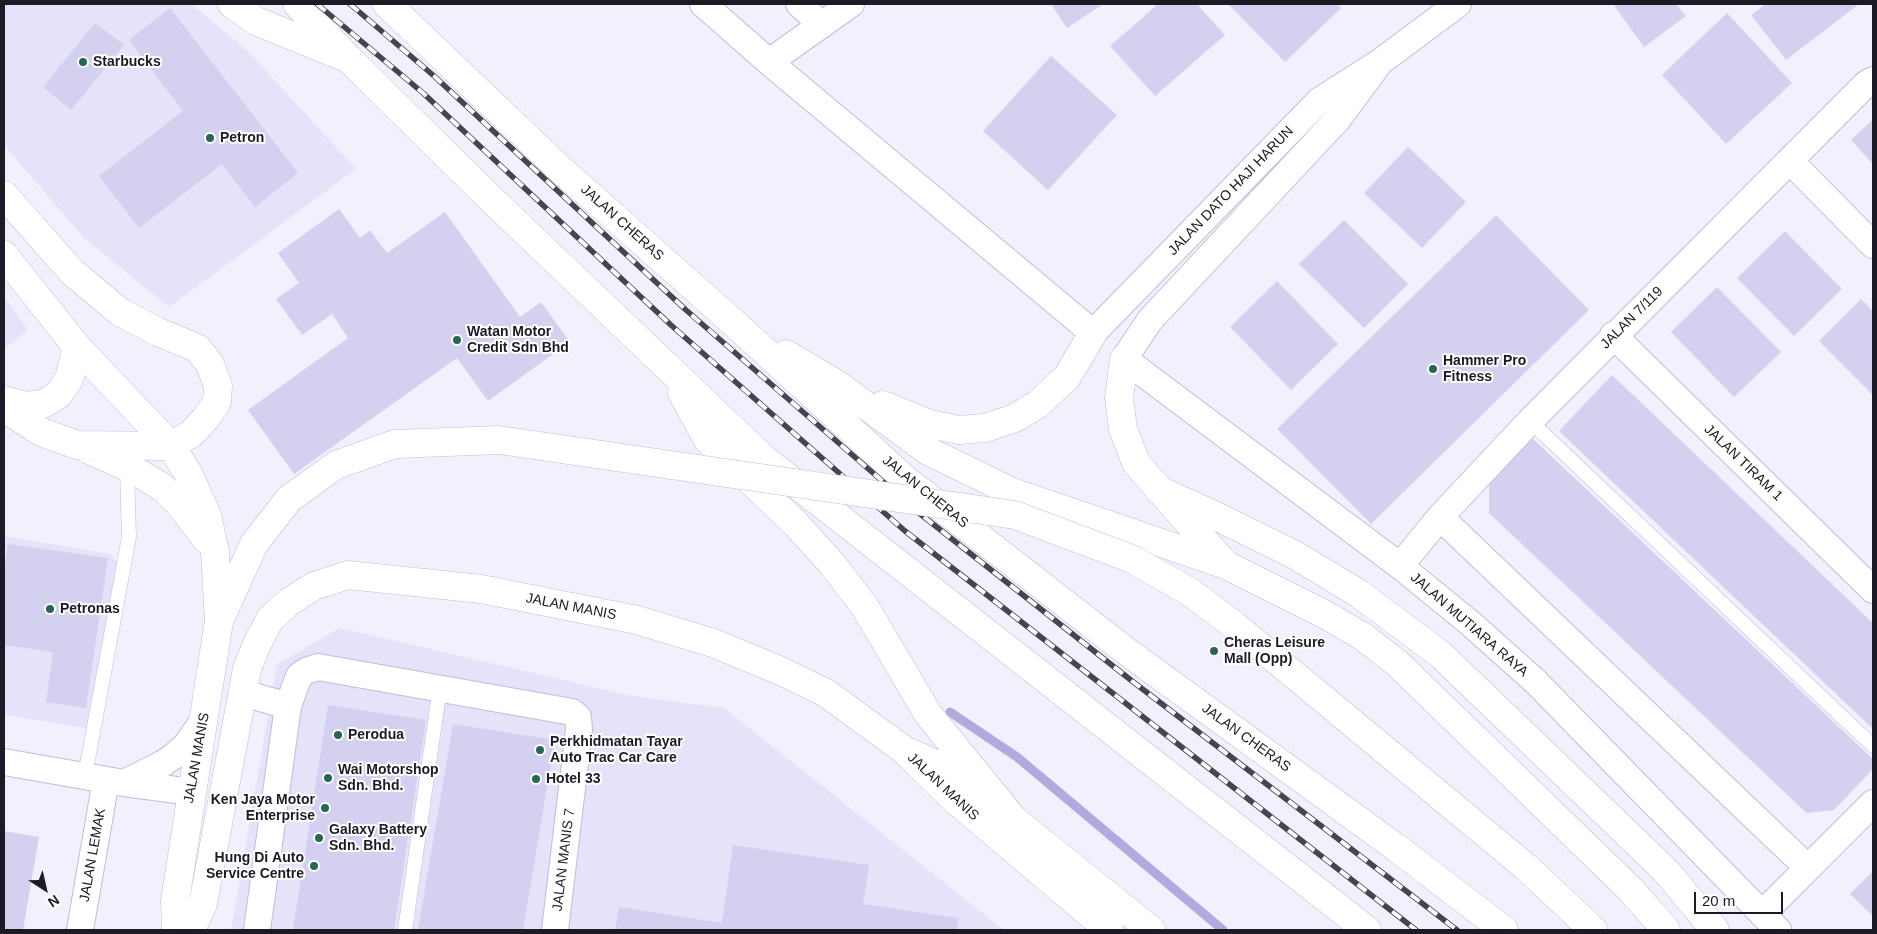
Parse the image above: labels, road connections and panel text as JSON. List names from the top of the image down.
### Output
{
  "streets": {
    "main road": ["JALAN CHERAS", "JALAN MANIS"],
    "street": [
      "JALAN DATO HAJI HARUN",
      "JALAN 7/119",
      "JALAN TIRAM 1",
      "JALAN MUTIARA RAYA",
      "JALAN LEMAK",
      "JALAN MANIS 7"
    ]
  },
  "crossings": [
    ["JALAN DATO HAJI HARUN", "JALAN MUTIARA RAYA"],
    ["JALAN 7/119", "JALAN TIRAM 1"],
    ["JALAN 7/119", "JALAN MUTIARA RAYA"]
  ],
  "places": [
    "Starbucks",
    "Petron",
    "Watan Motor Credit Sdn Bhd",
    "Hammer Pro Fitness",
    "Petronas",
    "Cheras Leisure Mall (Opp)",
    "Perodua",
    "Perkhidmatan Tayar Auto Trac Car Care",
    "Wai Motorshop Sdn. Bhd.",
    "Hotel 33",
    "Ken Jaya Motor Enterprise",
    "Galaxy Battery Sdn. Bhd.",
    "Hung Di Auto Service Centre"
  ],
  "scale_bar": "20 m",
  "north": "bottom right"
}
